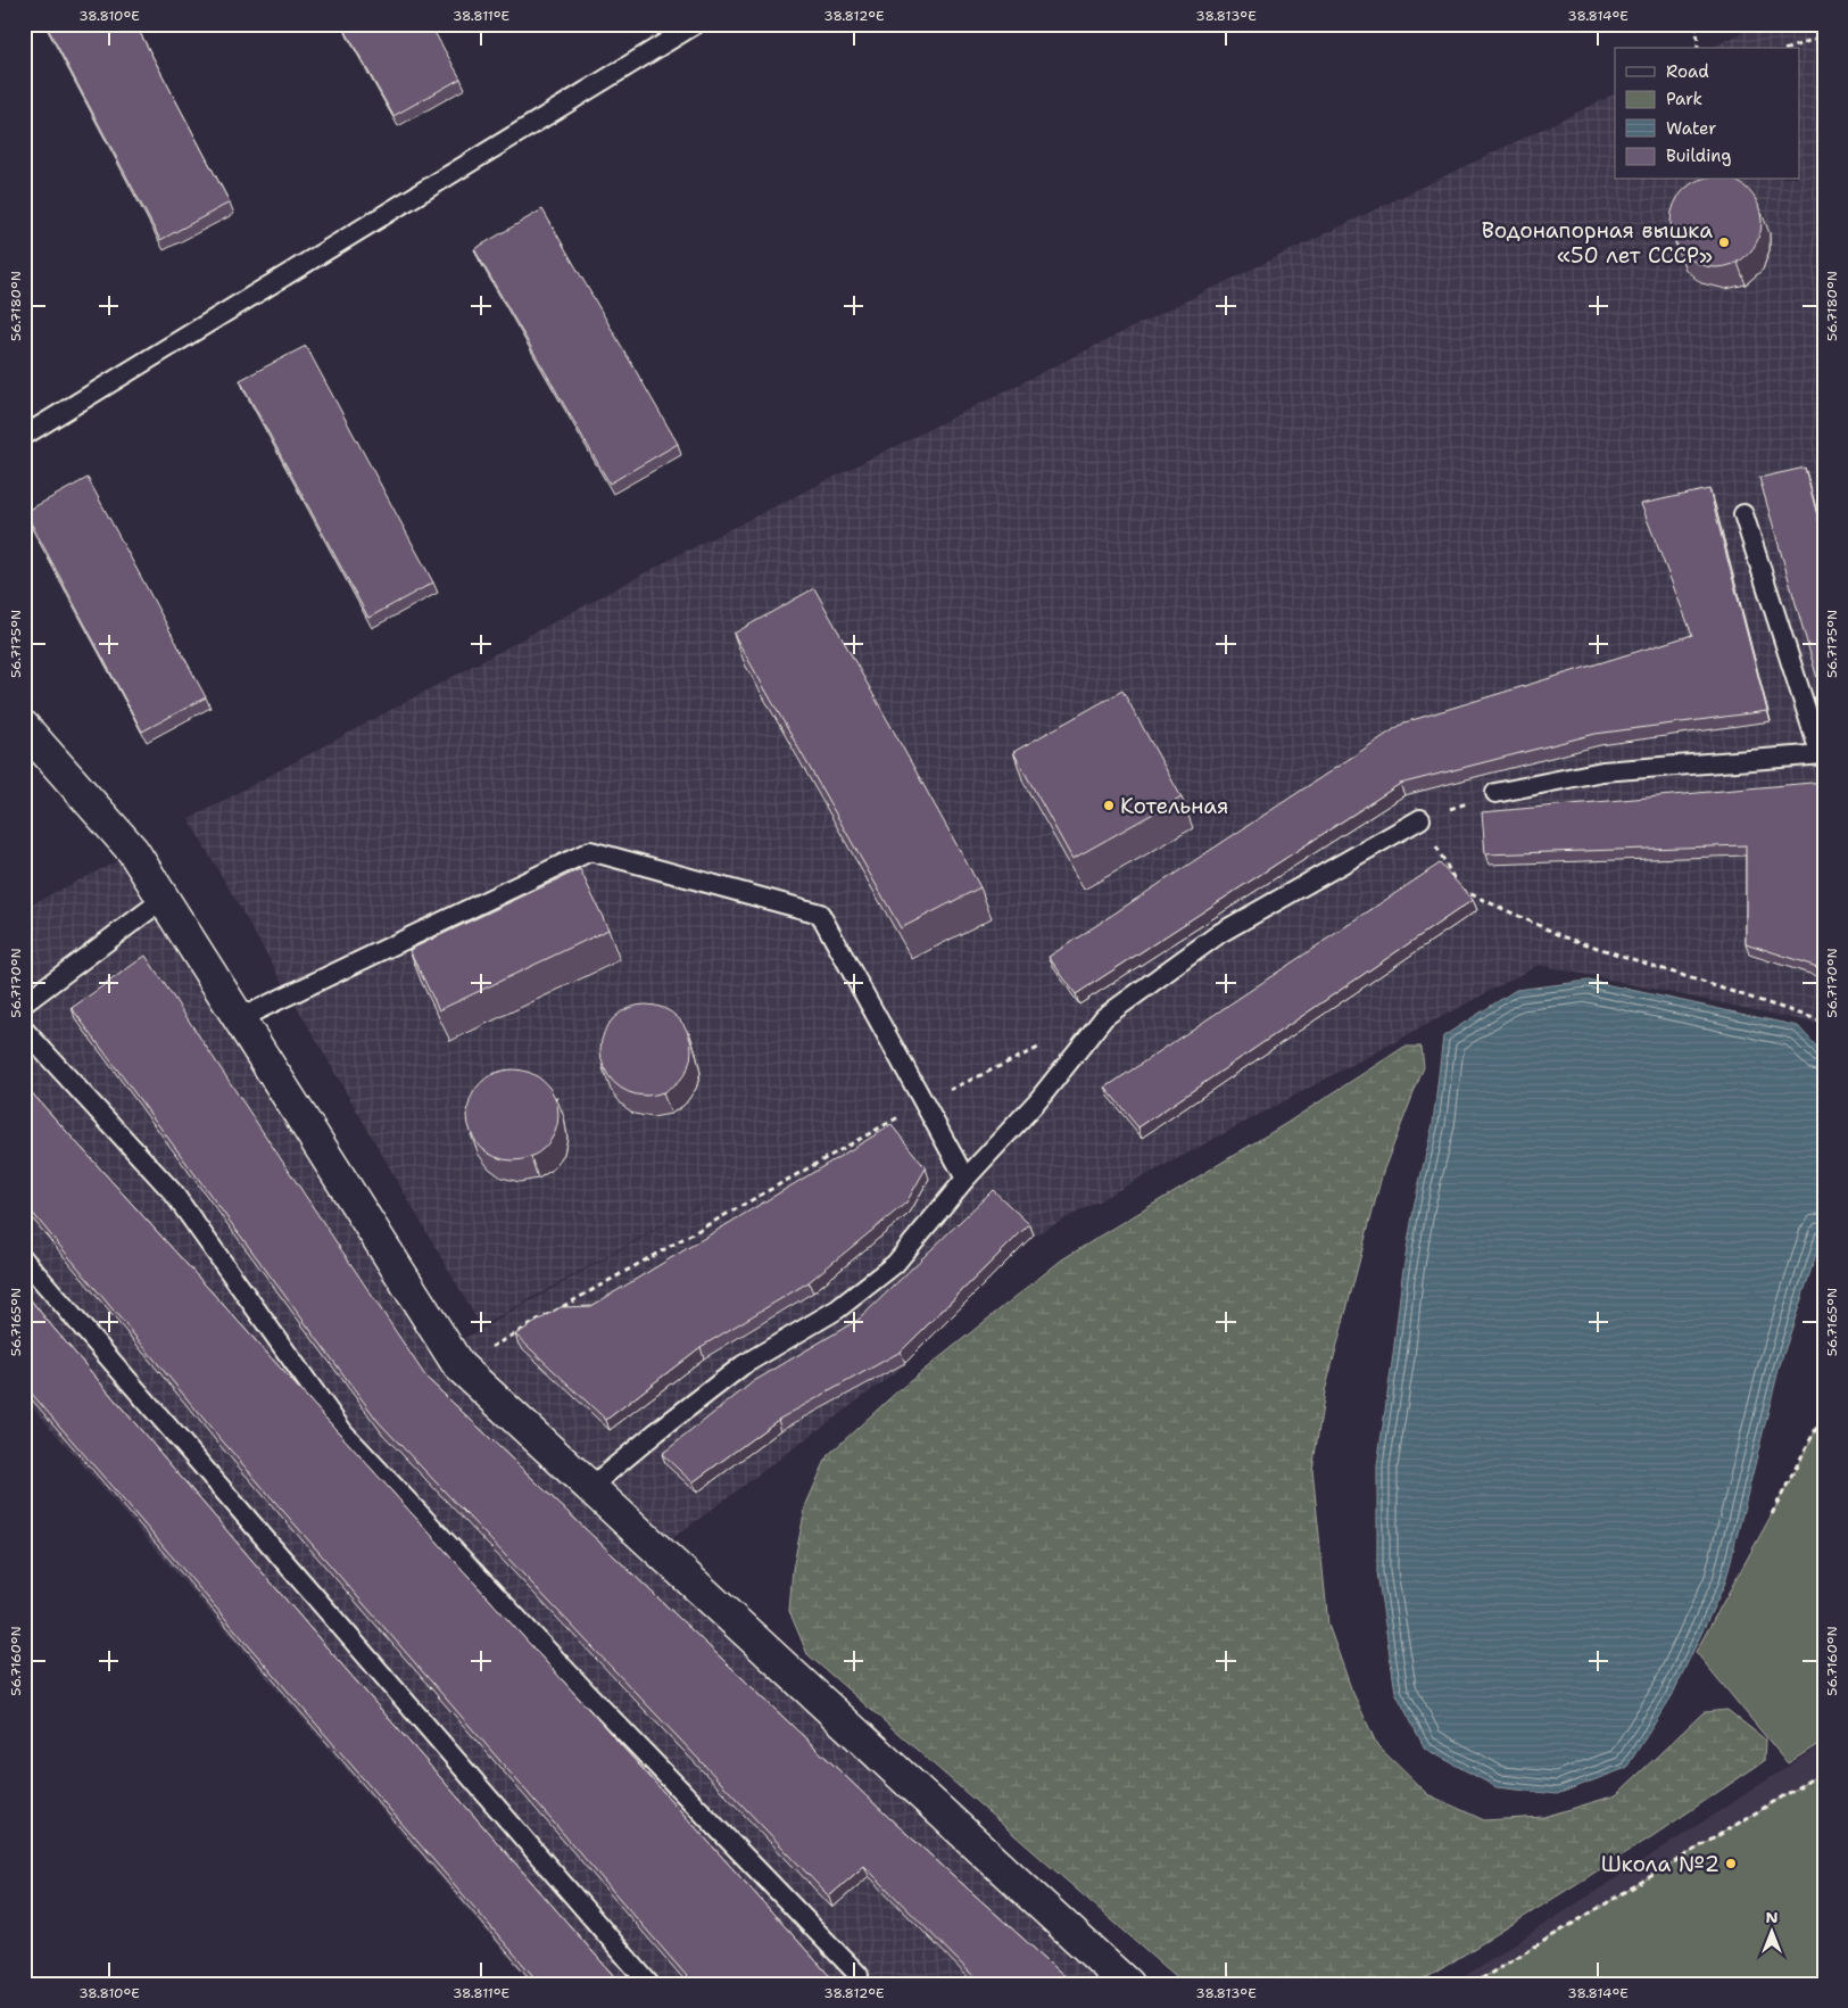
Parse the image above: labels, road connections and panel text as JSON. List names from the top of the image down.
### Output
{
  "places": ["Водонапорная вышка «50 лет СССР»", "Котельная", "Школа №2"],
  "legend": [
    "Road",
    "Park",
    "Water",
    "Building"
  ],
  "north": "top",
  "coordinates": [
    "38.810°E",
    "38.811°E",
    "38.812°E",
    "38.813°E",
    "38.814°E",
    "56.7180°N",
    "56.7175°N",
    "56.7170°N",
    "56.7165°N",
    "56.7160°N"
  ]
}
